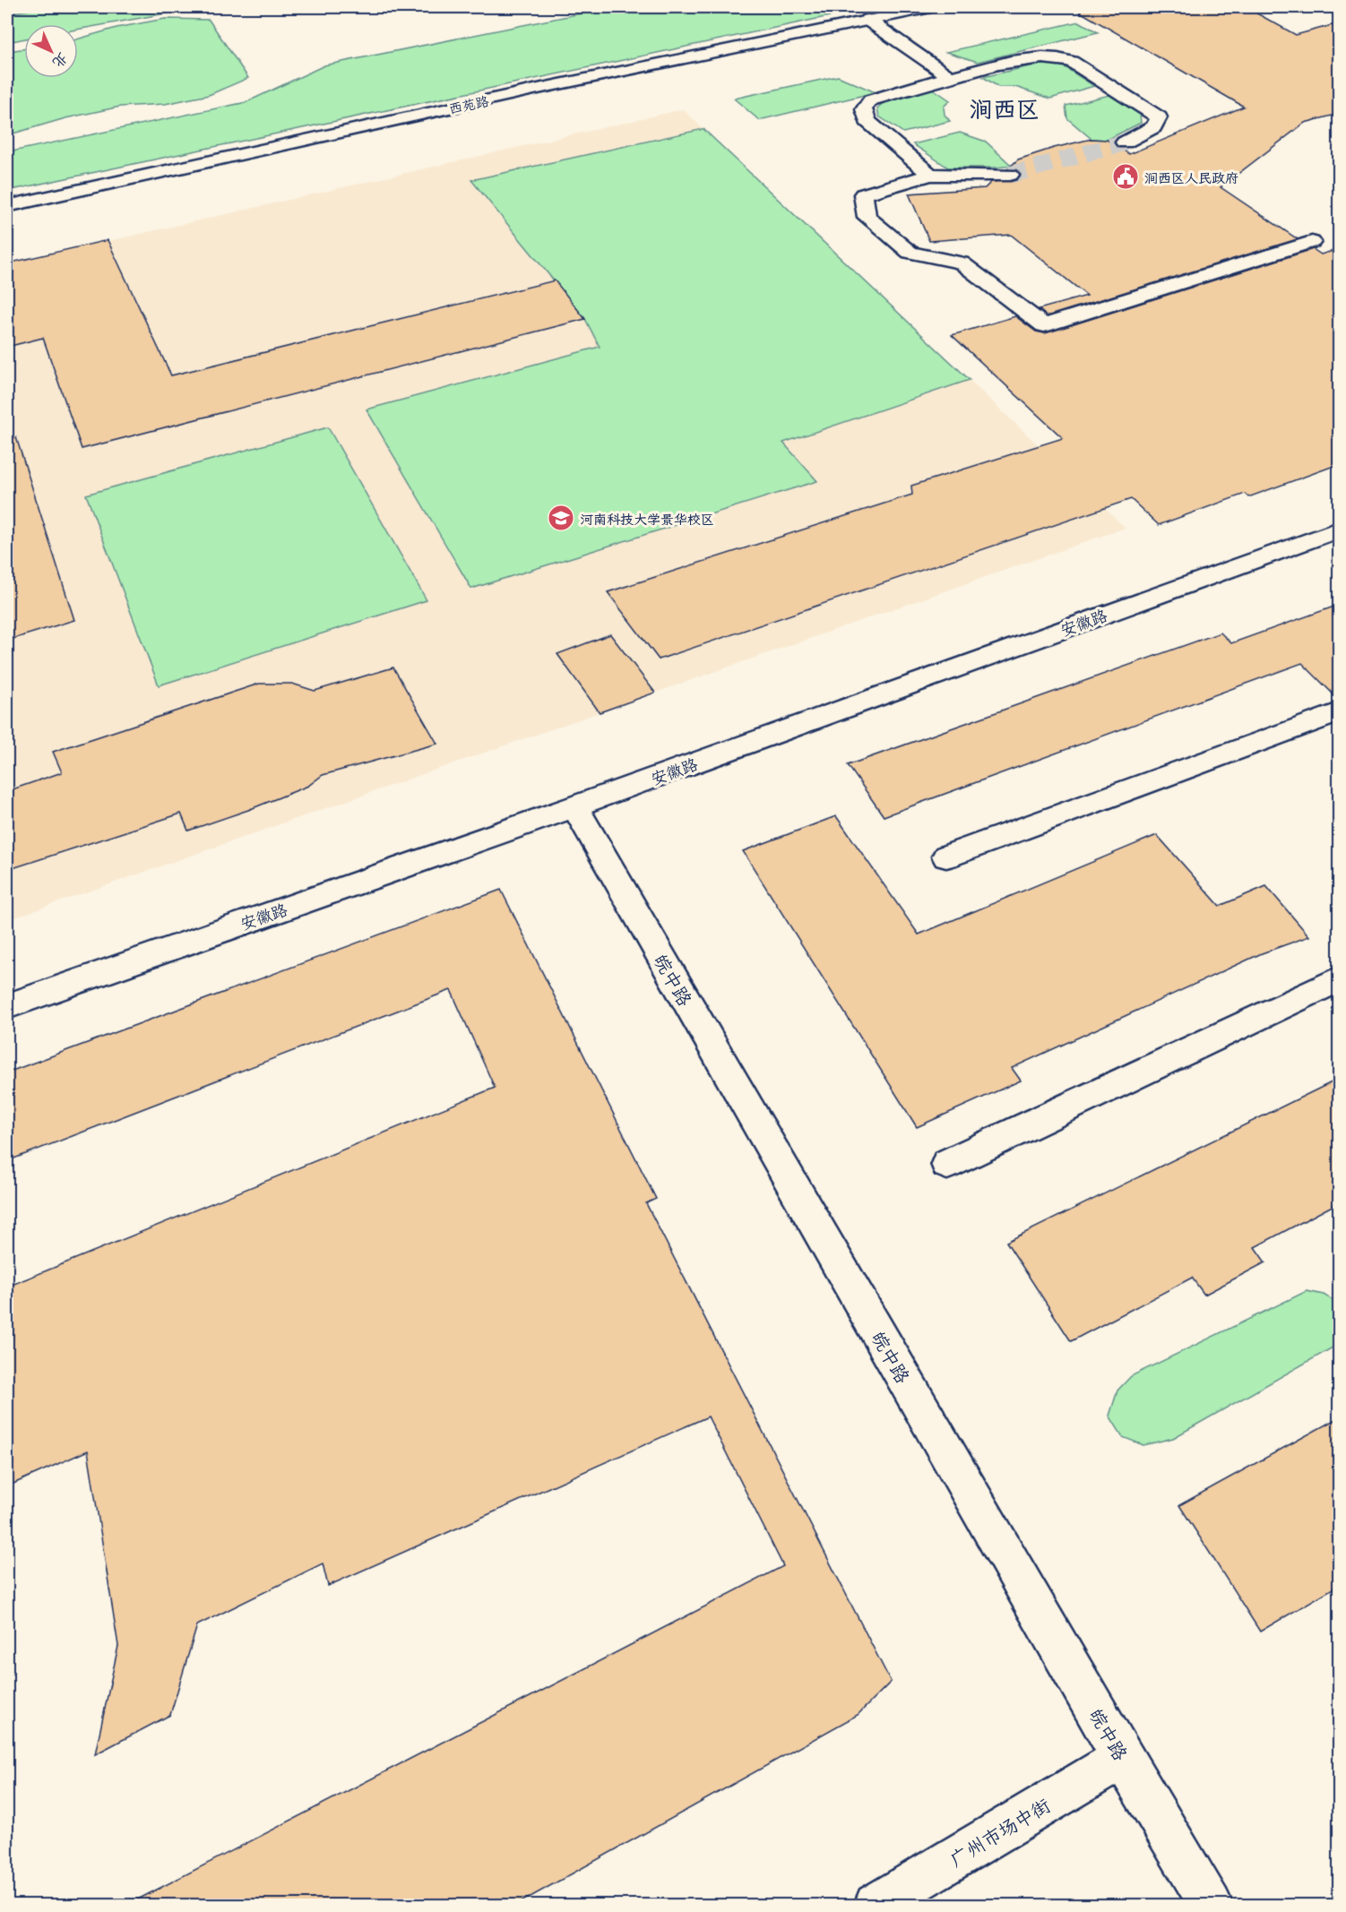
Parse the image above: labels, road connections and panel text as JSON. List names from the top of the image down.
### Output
{
  "streets": {
    "street": [
      "西苑路",
      "安徽路",
      "皖中路",
      "广州市场中街"
    ]
  },
  "crossings": [
    ["安徽路", "皖中路"],
    ["皖中路", "广州市场中街"]
  ],
  "districts": ["涧西区"],
  "places": {
    "public building": ["涧西区人民政府"],
    "school or university": ["河南科技大学景华校区"]
  },
  "north": "bottom right"
}
